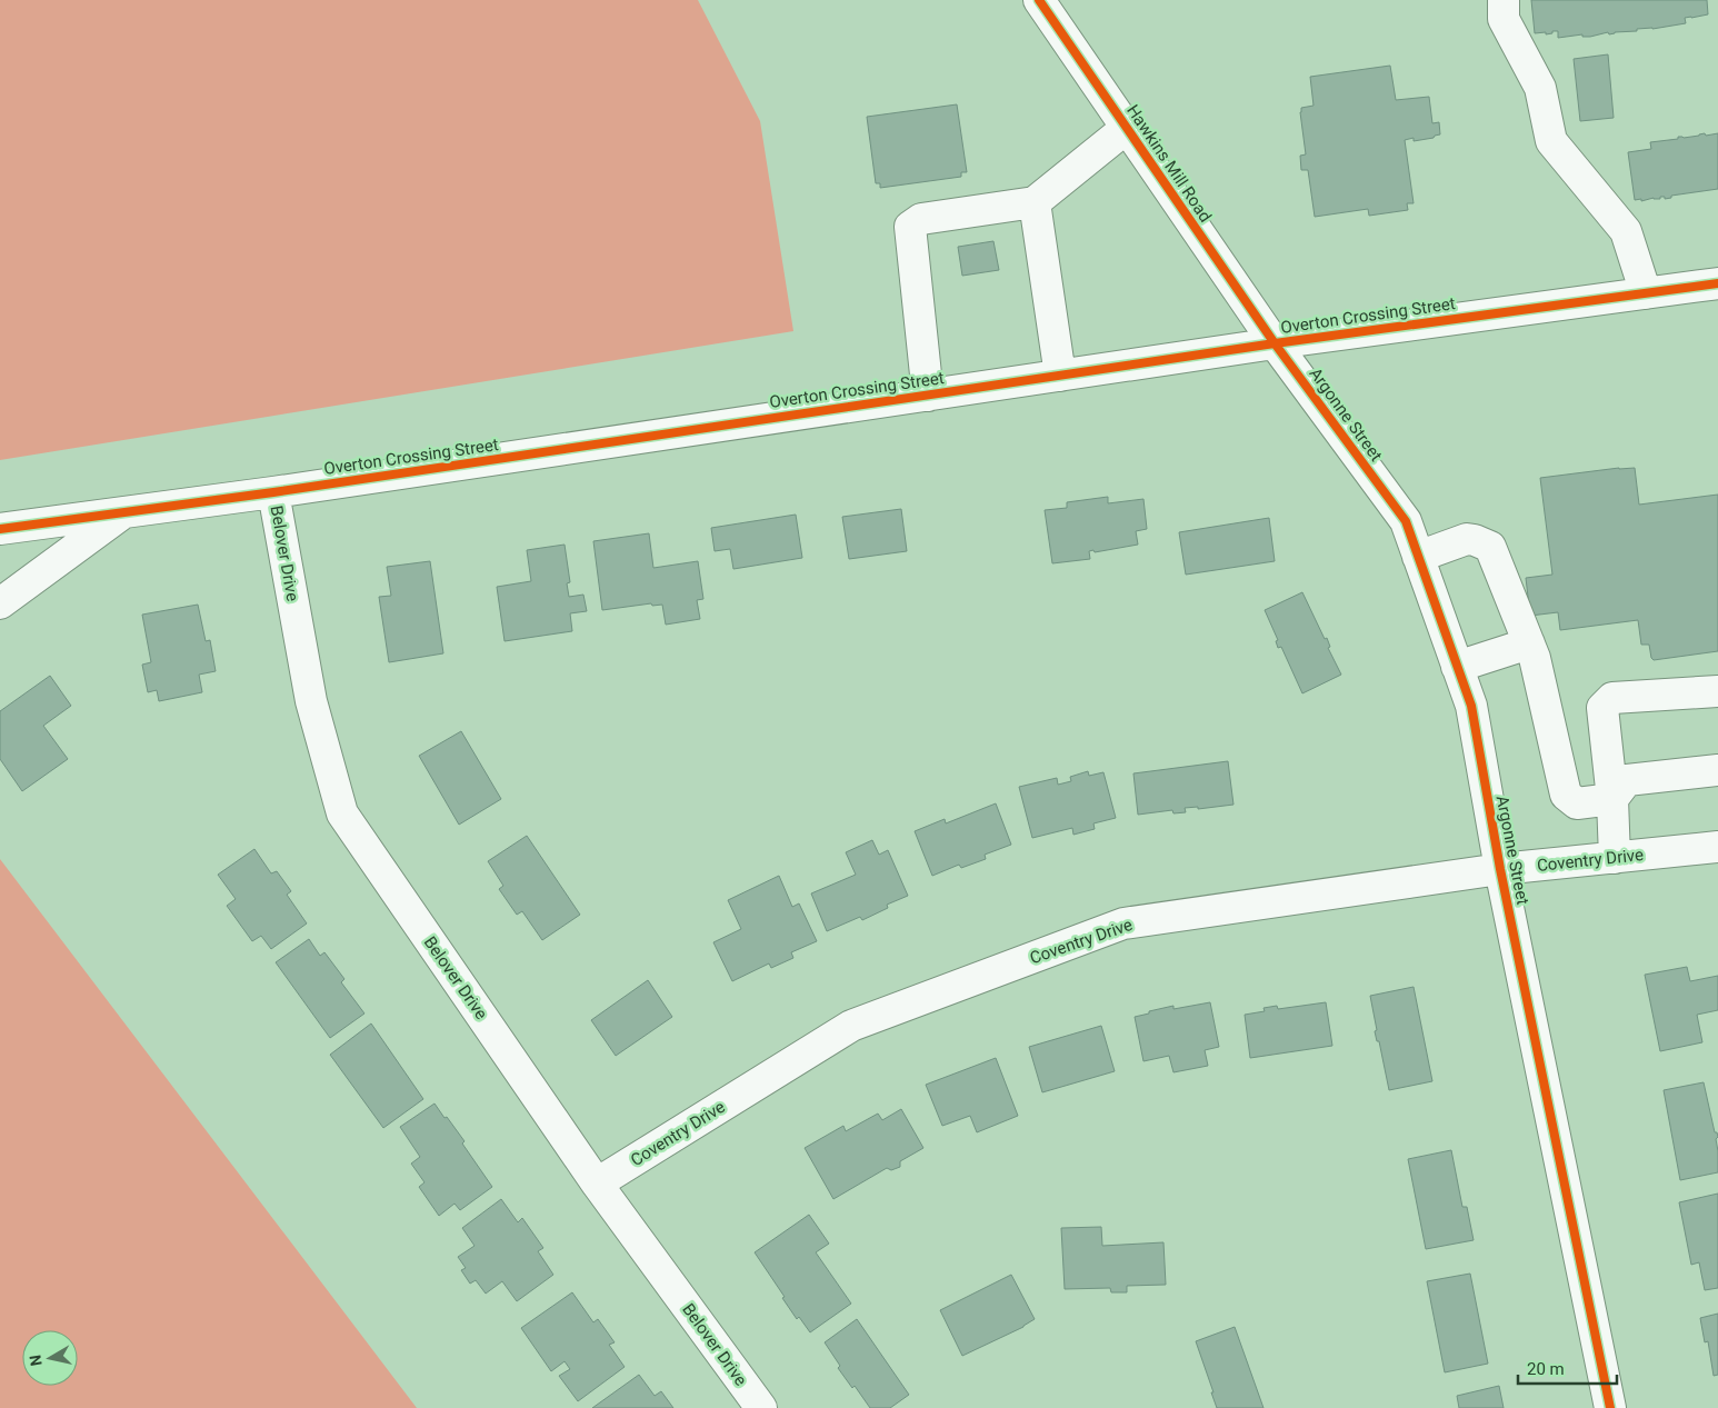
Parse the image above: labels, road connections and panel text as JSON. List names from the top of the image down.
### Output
{
  "streets": {
    "street": [
      "Hawkins Mill Road",
      "Overton Crossing Street",
      "Argonne Street",
      "Belover Drive",
      "Coventry Drive"
    ]
  },
  "crossings": [
    ["Hawkins Mill Road", "Overton Crossing Street"],
    ["Hawkins Mill Road", "Argonne Street"],
    ["Overton Crossing Street", "Argonne Street"],
    ["Overton Crossing Street", "Belover Drive"],
    ["Argonne Street", "Coventry Drive"],
    ["Belover Drive", "Coventry Drive"]
  ],
  "scale_bar": "20 m",
  "north": "left"
}
